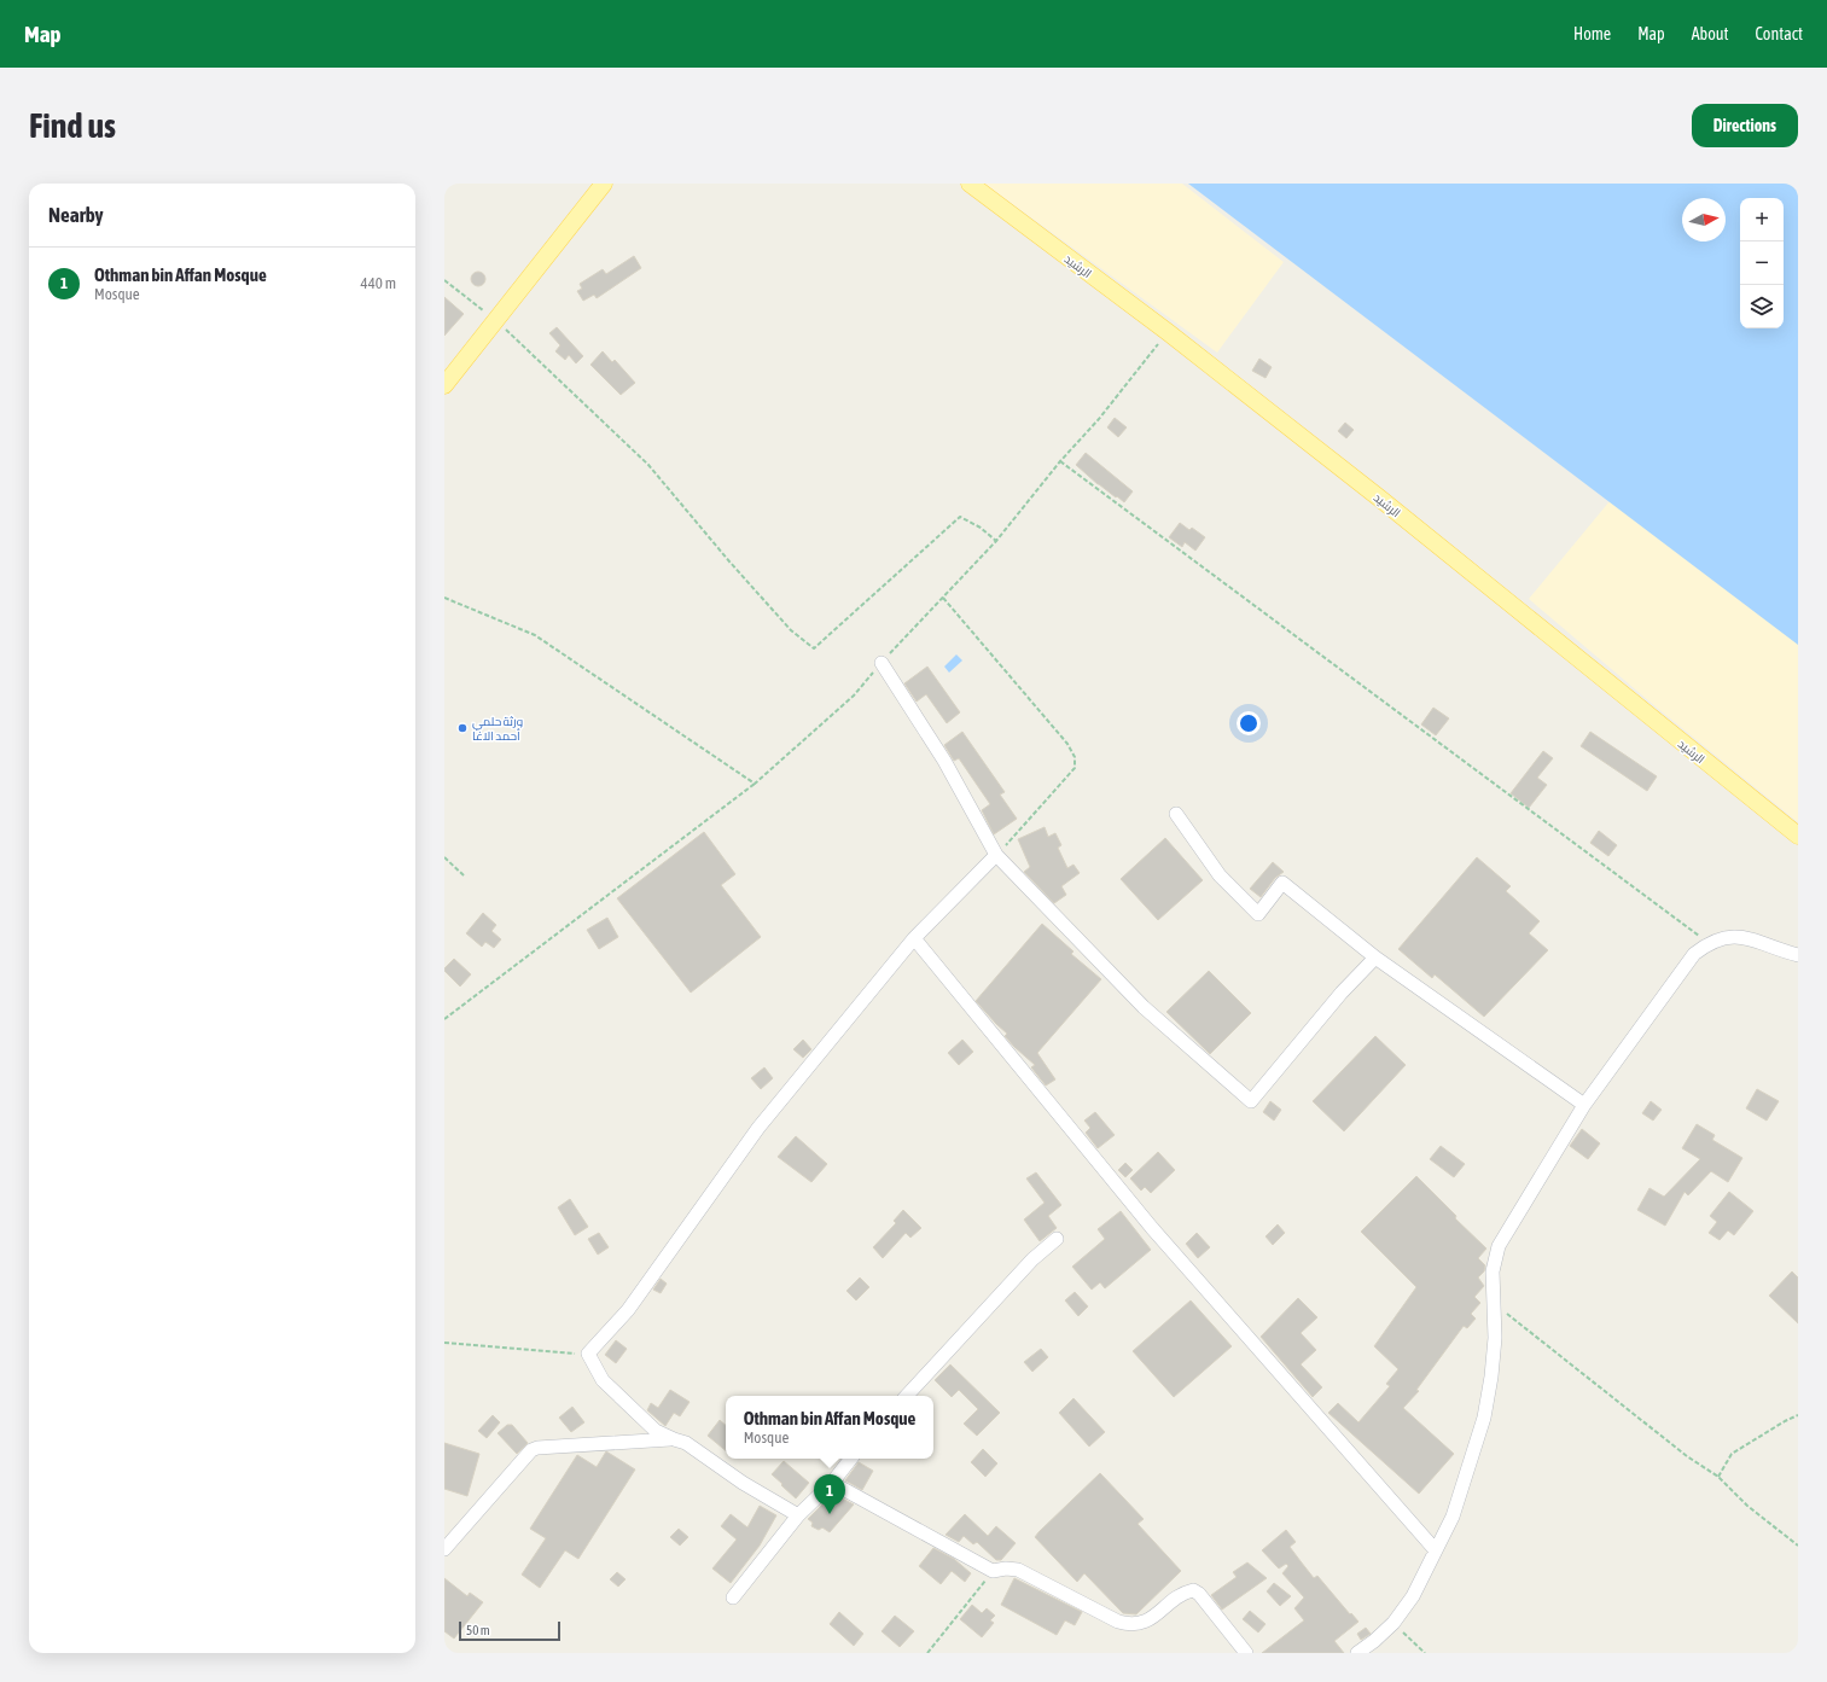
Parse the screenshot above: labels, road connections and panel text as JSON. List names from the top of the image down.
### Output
{
  "streets": {
    "main road": ["الرشيد"]
  },
  "places": ["ورثة حلمي أحمد الاغا"],
  "scale_bar": "50 m",
  "north": "right",
  "page": {
    "header": "Map",
    "nav": [
      "Home",
      "Map",
      "About",
      "Contact"
    ],
    "buttons": "Directions",
    "title": "Find us",
    "heading": "Nearby",
    "map_buttons": ["+", "−"],
    "list": [
      {
        "mark": "1",
        "name": "Othman bin Affan Mosque",
        "note": "Mosque",
        "value": "440 m"
      }
    ],
    "popup": ["Othman bin Affan Mosque", "Mosque"],
    "pins": "1",
    "scale": "50 m"
  }
}
